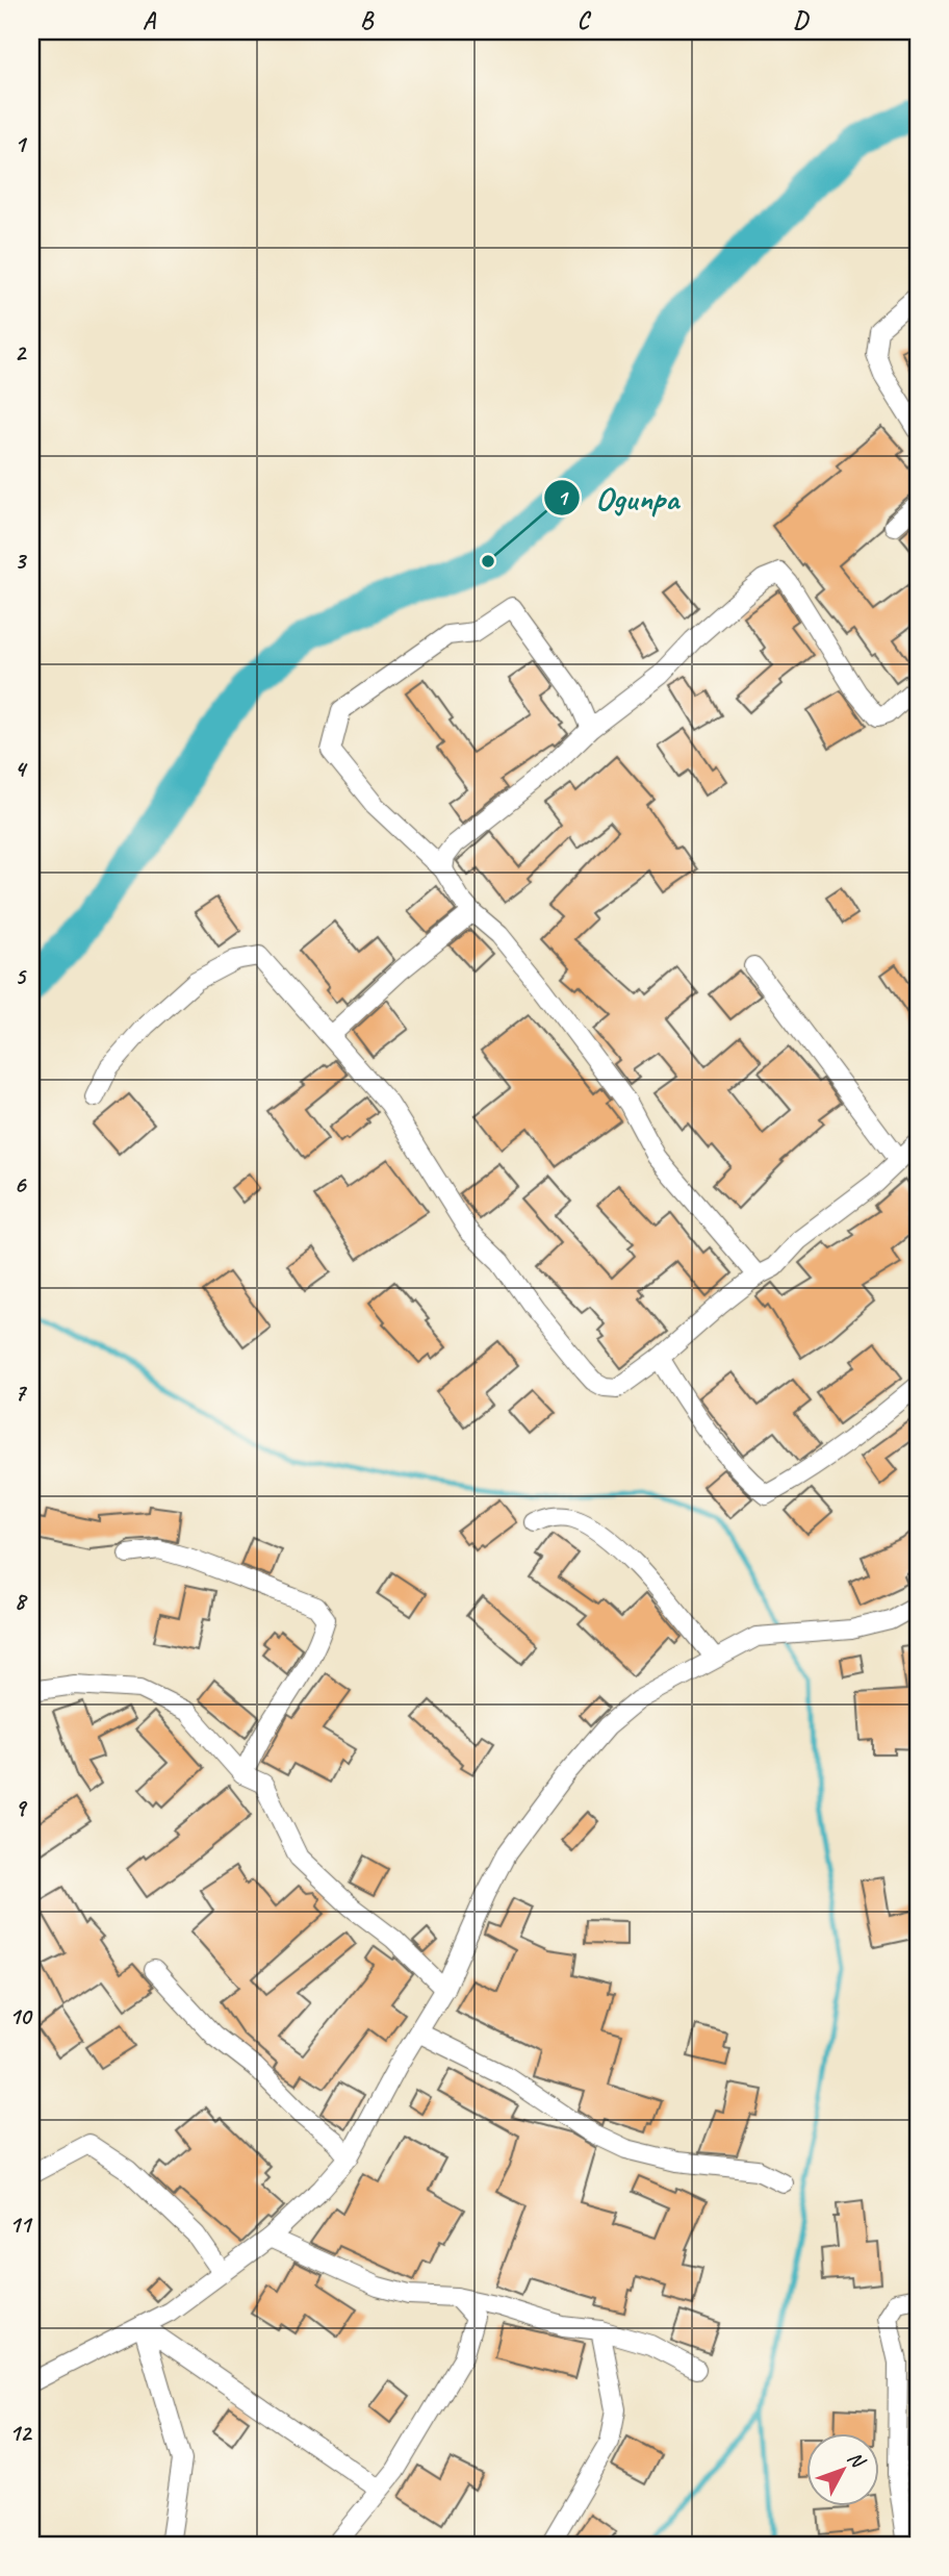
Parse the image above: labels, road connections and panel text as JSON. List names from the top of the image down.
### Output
{
  "places": ["Ogunpa"],
  "north": "top right",
  "grid": {
    "columns": [
      "A",
      "B",
      "C",
      "D"
    ],
    "rows": [
      "1",
      "2",
      "3",
      "4",
      "5",
      "6",
      "7",
      "8",
      "9",
      "10",
      "11",
      "12"
    ]
  }
}
